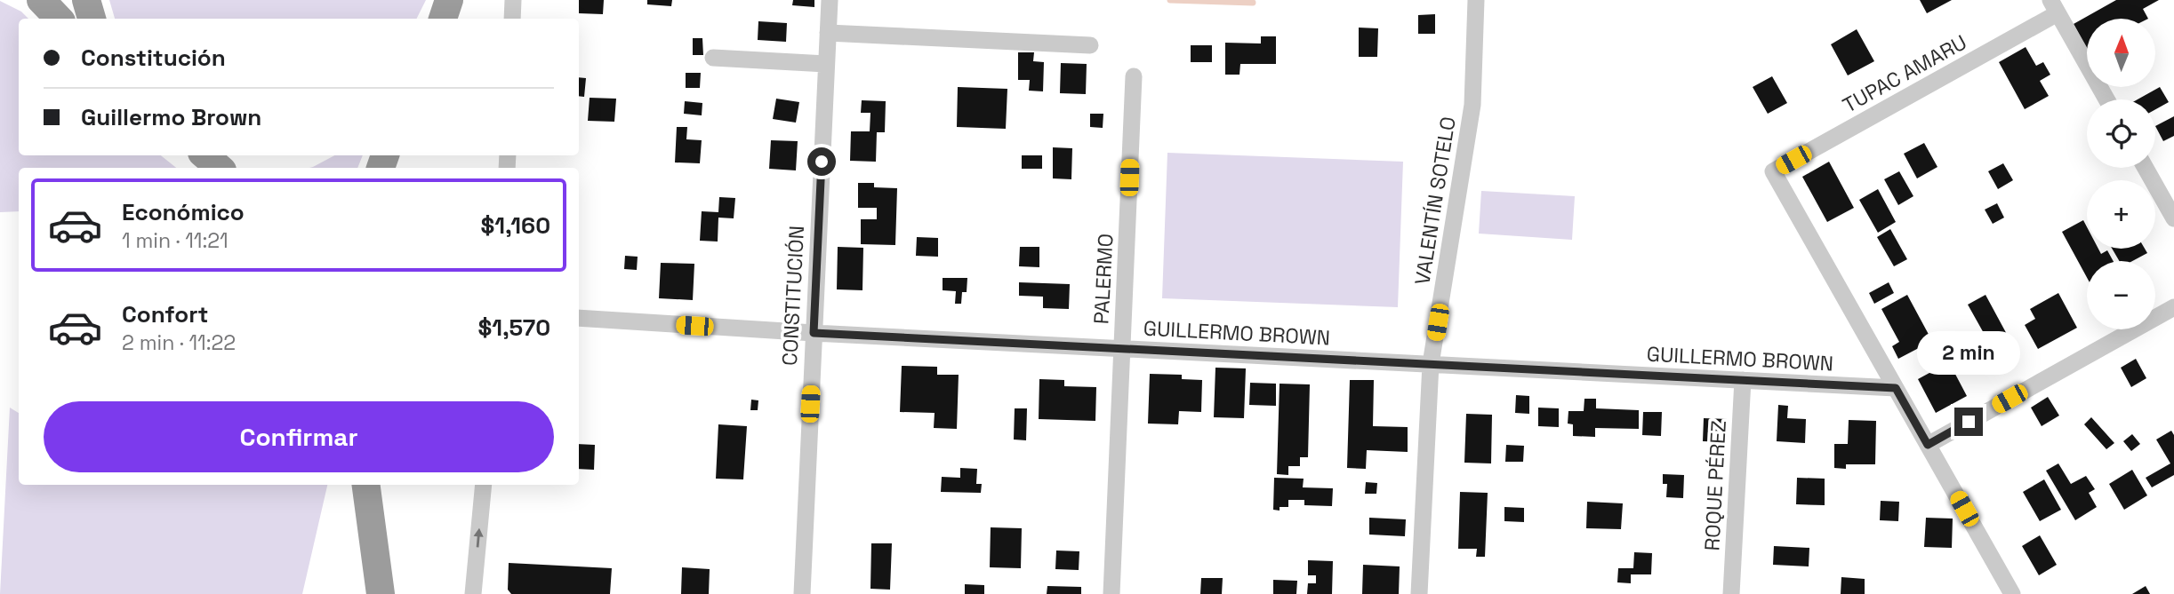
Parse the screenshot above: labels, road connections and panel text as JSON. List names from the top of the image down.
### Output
{
  "streets": {
    "street": [
      "TUPAC AMARU",
      "VALENTÍN SOTELO",
      "PALERMO",
      "CONSTITUCIÓN",
      "GUILLERMO BROWN",
      "ROQUE PÉREZ"
    ]
  },
  "crossings": [
    ["TUPAC AMARU", "GUILLERMO BROWN"],
    ["VALENTÍN SOTELO", "GUILLERMO BROWN"],
    ["PALERMO", "GUILLERMO BROWN"],
    ["CONSTITUCIÓN", "GUILLERMO BROWN"],
    ["GUILLERMO BROWN", "ROQUE PÉREZ"]
  ],
  "north": "top",
  "page": {
    "map_buttons": ["+", "−"],
    "banner": ["Constitución", "Guillermo Brown"],
    "list": [
      {
        "name": "Económico",
        "note": "1 min · 11:21",
        "value": "$1,160"
      },
      {
        "name": "Confort",
        "note": "2 min · 11:22",
        "value": "$1,570"
      }
    ],
    "bubble": "2 min",
    "buttons": "Confirmar"
  }
}
